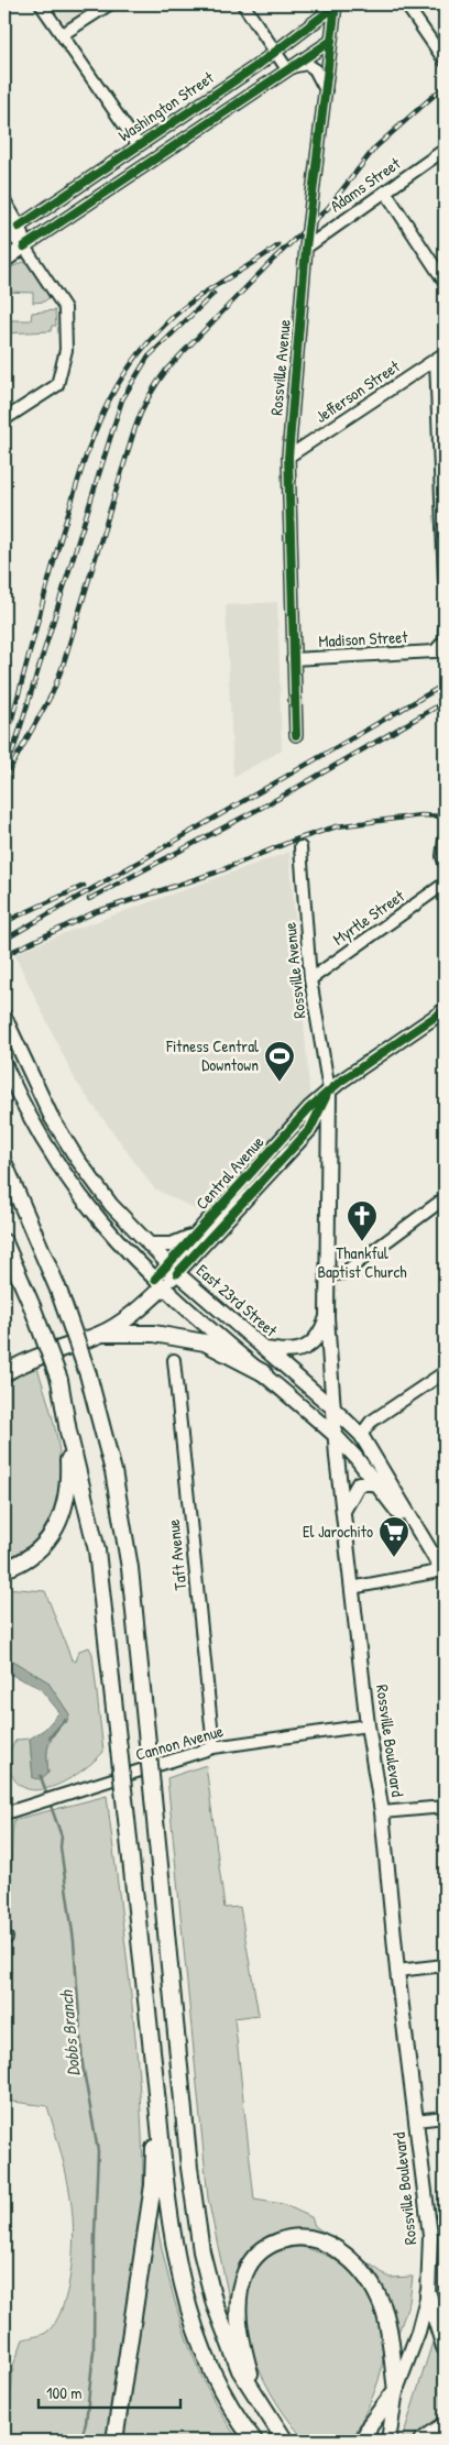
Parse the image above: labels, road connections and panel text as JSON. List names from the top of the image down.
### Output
{
  "streets": {
    "highway": ["Rossville Boulevard"],
    "main road": ["Central Avenue", "East 23rd Street"],
    "street": [
      "Washington Street",
      "Adams Street",
      "Rossville Avenue",
      "Jefferson Street",
      "Madison Street",
      "Myrtle Street",
      "Taft Avenue",
      "Cannon Avenue"
    ]
  },
  "crossings": [
    ["Washington Street", "Rossville Avenue"],
    ["Adams Street", "Rossville Avenue"],
    ["Rossville Avenue", "Jefferson Street"],
    ["Rossville Avenue", "Madison Street"],
    ["Rossville Avenue", "Myrtle Street"],
    ["Rossville Avenue", "Central Avenue"],
    ["Rossville Avenue", "Rossville Boulevard"],
    ["Central Avenue", "East 23rd Street"],
    ["Central Avenue", "Rossville Boulevard"],
    ["East 23rd Street", "Rossville Boulevard"],
    ["Taft Avenue", "Cannon Avenue"],
    ["Rossville Boulevard", "Cannon Avenue"]
  ],
  "water": ["Dobbs Branch"],
  "places": {
    "sports": ["Fitness Central Downtown"],
    "church": ["Thankful Baptist Church"],
    "supermarket": ["El Jarochito"]
  },
  "scale_bar": "100 m"
}
